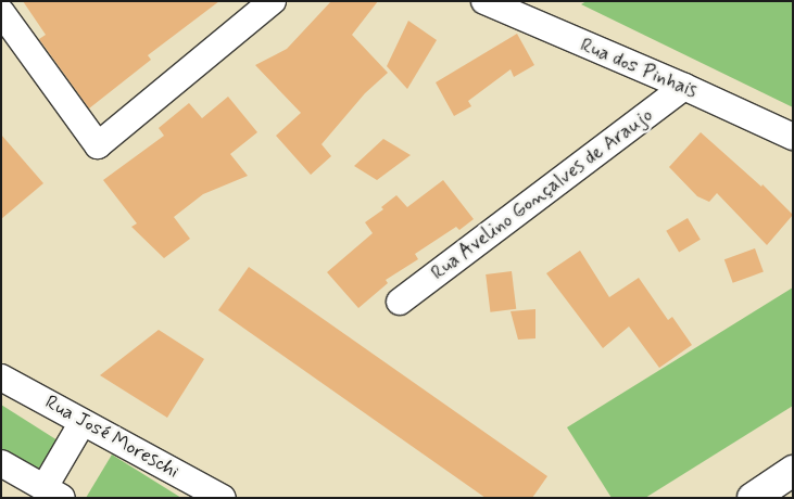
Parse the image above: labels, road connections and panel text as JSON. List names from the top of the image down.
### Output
{
  "streets": {
    "street": ["Rua dos Pinhais", "Rua Avelino Gonçalves de Araujo", "Rua José Moreschi"]
  },
  "crossings": [
    ["Rua dos Pinhais", "Rua Avelino Gonçalves de Araujo"]
  ]
}
